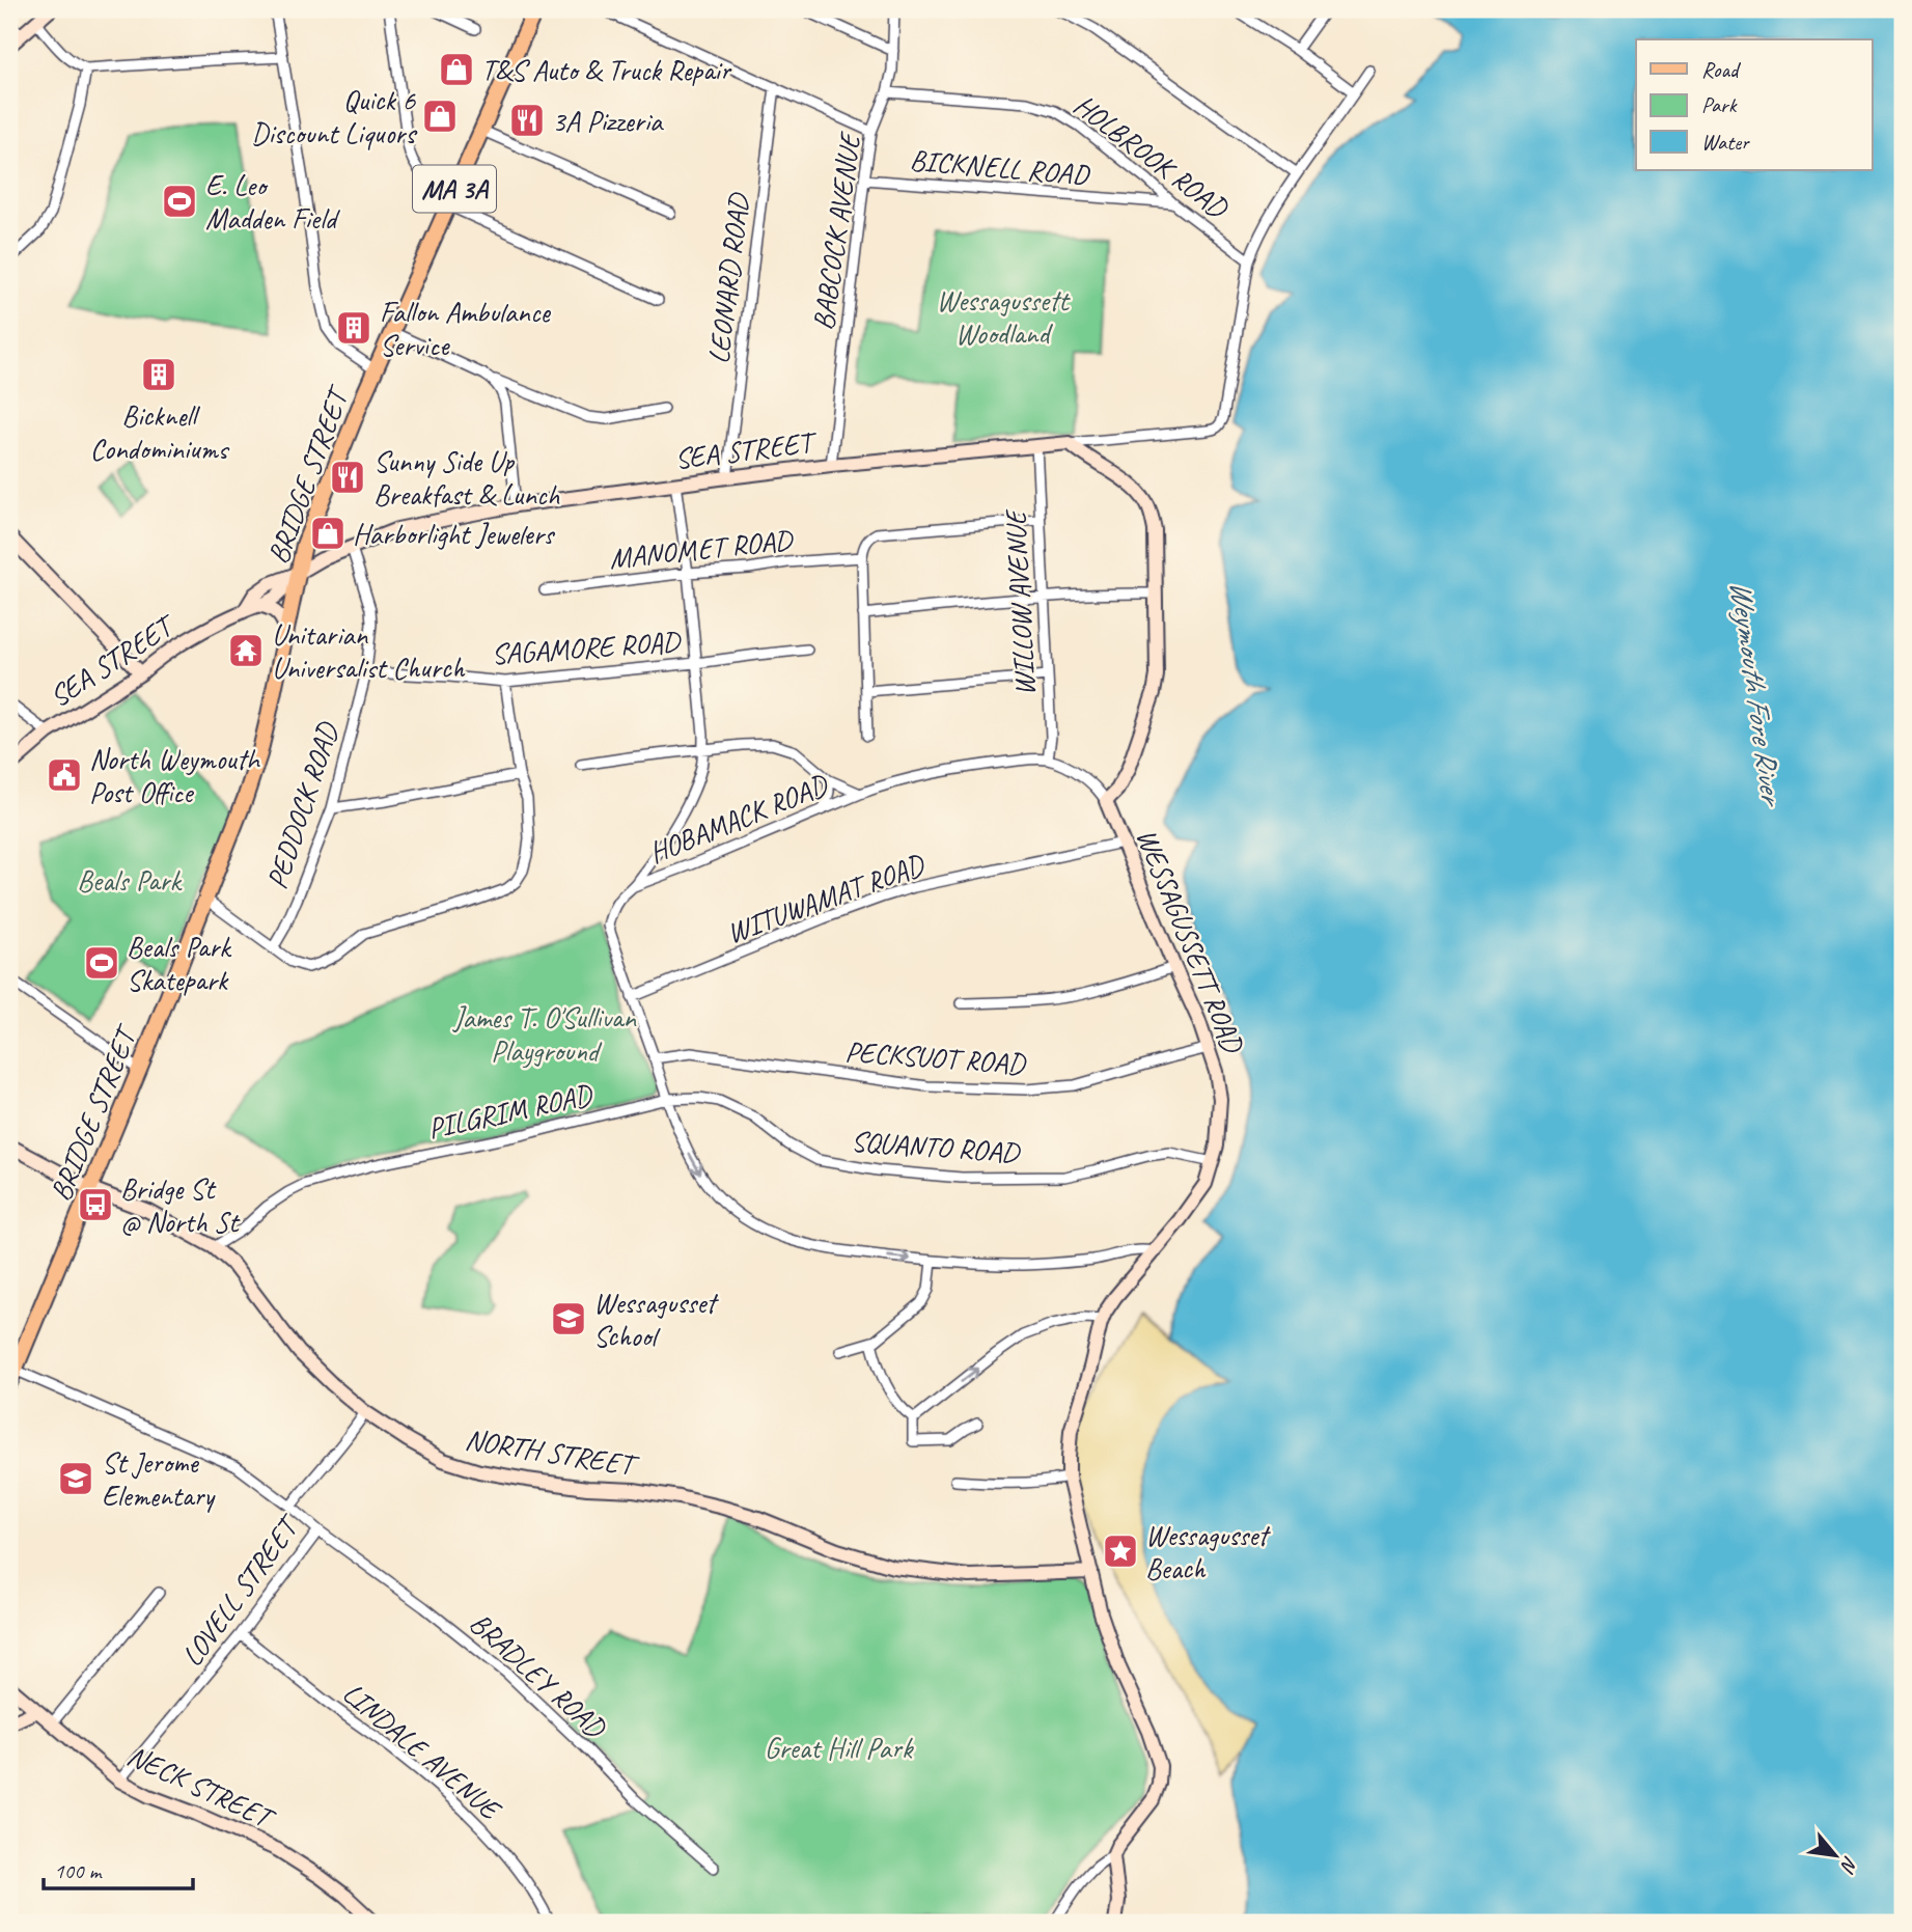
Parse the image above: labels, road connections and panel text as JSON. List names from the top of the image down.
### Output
{
  "streets": {
    "main road": ["MA 3A", "BRIDGE STREET"],
    "street": [
      "HOLBROOK ROAD",
      "BICKNELL ROAD",
      "BABCOCK AVENUE",
      "LEONARD ROAD",
      "SEA STREET",
      "MANOMET ROAD",
      "WILLOW AVENUE",
      "SAGAMORE ROAD",
      "PEDDOCK ROAD",
      "HOBAMACK ROAD",
      "WITUWAMAT ROAD",
      "WESSAGUSSETT ROAD",
      "PECKSUOT ROAD",
      "PILGRIM ROAD",
      "SQUANTO ROAD",
      "NORTH STREET",
      "LOVELL STREET",
      "BRADLEY ROAD",
      "LINDALE AVENUE",
      "NECK STREET"
    ]
  },
  "crossings": [
    ["HOLBROOK ROAD", "BICKNELL ROAD"],
    ["HOLBROOK ROAD", "BABCOCK AVENUE"],
    ["HOLBROOK ROAD", "SEA STREET"],
    ["BICKNELL ROAD", "BABCOCK AVENUE"],
    ["BABCOCK AVENUE", "SEA STREET"],
    ["LEONARD ROAD", "SEA STREET"],
    ["SEA STREET", "BRIDGE STREET"],
    ["SEA STREET", "WILLOW AVENUE"],
    ["SEA STREET", "PEDDOCK ROAD"],
    ["BRIDGE STREET", "NORTH STREET"],
    ["BRIDGE STREET", "LOVELL STREET"],
    ["WILLOW AVENUE", "WESSAGUSSETT ROAD"],
    ["SAGAMORE ROAD", "PEDDOCK ROAD"],
    ["HOBAMACK ROAD", "WESSAGUSSETT ROAD"],
    ["WITUWAMAT ROAD", "WESSAGUSSETT ROAD"],
    ["WESSAGUSSETT ROAD", "PECKSUOT ROAD"],
    ["WESSAGUSSETT ROAD", "SQUANTO ROAD"],
    ["WESSAGUSSETT ROAD", "NORTH STREET"],
    ["PILGRIM ROAD", "SQUANTO ROAD"],
    ["PILGRIM ROAD", "NORTH STREET"],
    ["LOVELL STREET", "BRADLEY ROAD"],
    ["LOVELL STREET", "LINDALE AVENUE"],
    ["LOVELL STREET", "NECK STREET"]
  ],
  "water": ["Weymouth Fore River"],
  "parks": [
    "Wessagussett Woodland",
    "Beals Park",
    "James T. O'Sullivan Playground",
    "Great Hill Park"
  ],
  "places": {
    "shop": ["T&S Auto & Truck Repair", "Quick 6 Discount Liquors", "Harborlight Jewelers"],
    "restaurant": ["3A Pizzeria", "Sunny Side Up Breakfast & Lunch"],
    "sports": ["E. Leo Madden Field", "Beals Park Skatepark"],
    "building": ["Fallon Ambulance Service", "Bicknell Condominiums"],
    "temple": ["Unitarian Universalist Church"],
    "public building": ["North Weymouth Post Office"],
    "bus stop": ["Bridge St @ North St"],
    "school or university": ["Wessagusset School", "St Jerome Elementary"],
    "place": ["Wessagusset Beach"]
  },
  "legend": ["Road", "Park", "Water"],
  "scale_bar": "100 m",
  "north": "bottom right"
}
